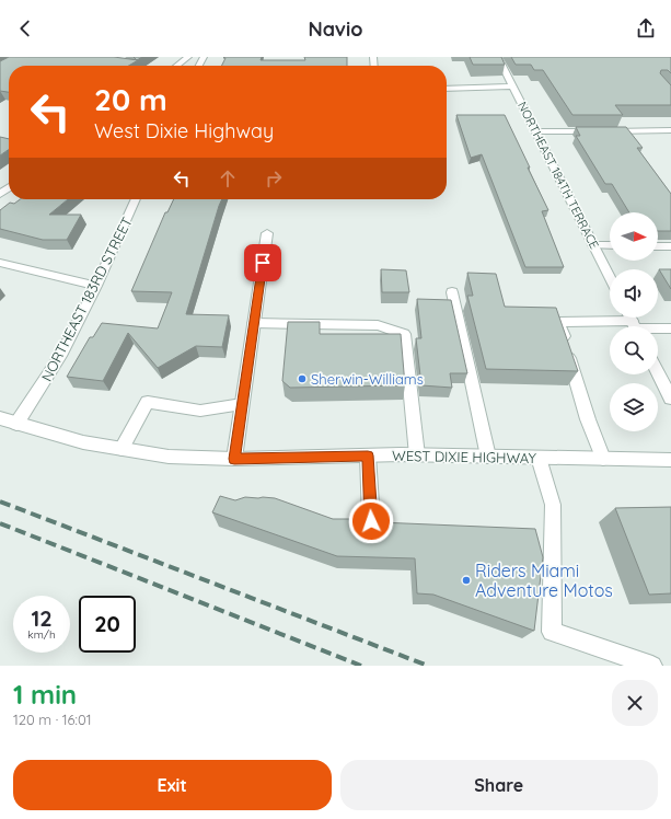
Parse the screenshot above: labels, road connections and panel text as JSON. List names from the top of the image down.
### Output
{
  "streets": {
    "street": ["NORTHEAST 184TH TERRACE", "NORTHEAST 183RD STREET", "WEST DIXIE HIGHWAY"]
  },
  "crossings": [
    ["NORTHEAST 183RD STREET", "WEST DIXIE HIGHWAY"]
  ],
  "places": ["Sherwin-Williams", "Riders Miami Adventure Motos"],
  "north": "right",
  "page": {
    "header": "Navio",
    "turn": ["20 m", "West Dixie Highway"],
    "speed": "12 km/h",
    "limit": "20",
    "heading": ["1 min", "120 m · 16:01"],
    "buttons": ["Exit", "Share"]
  }
}
